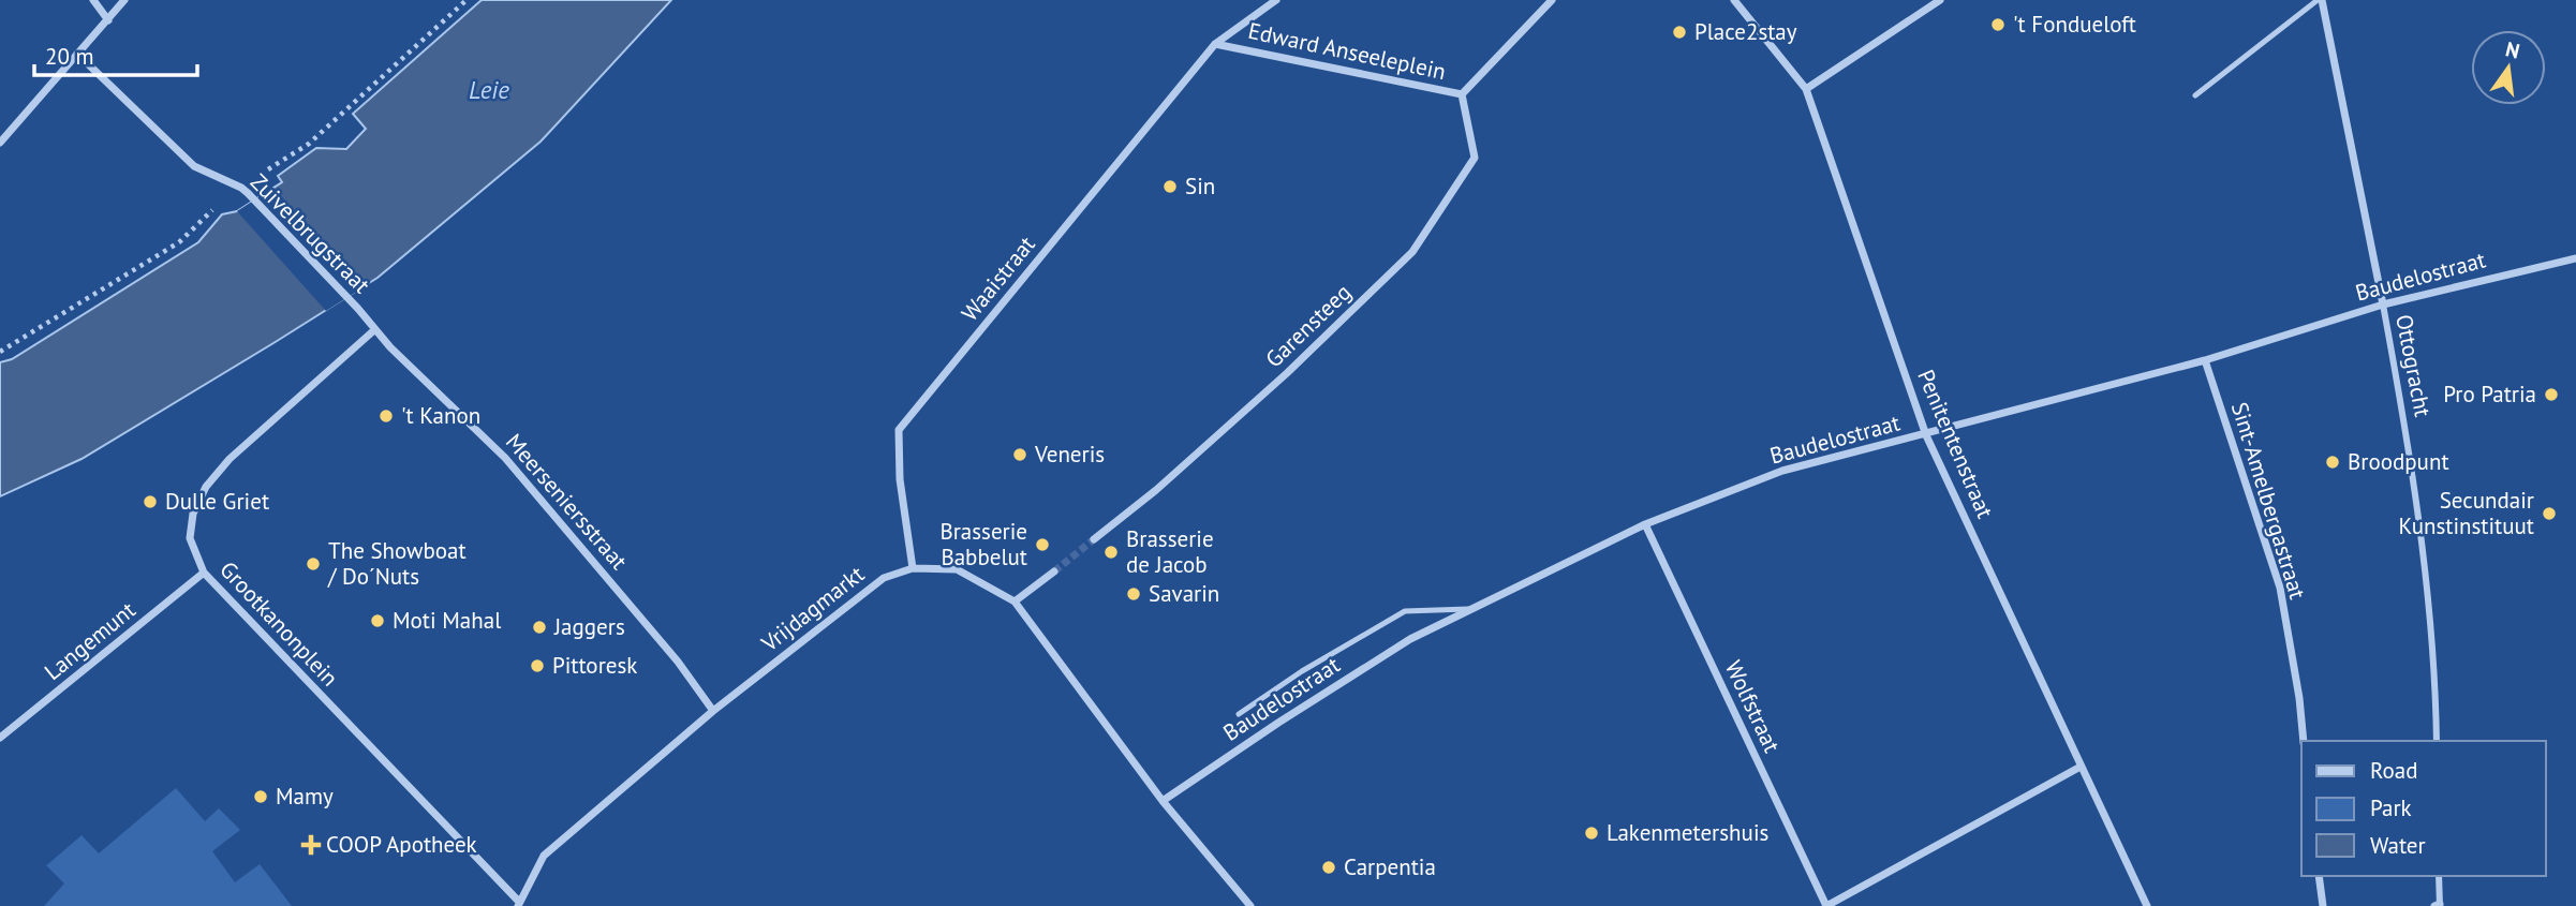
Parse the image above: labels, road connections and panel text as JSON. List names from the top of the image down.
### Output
{
  "streets": {
    "street": [
      "Edward Anseeleplein",
      "Zuivelbrugstraat",
      "Baudelostraat",
      "Waaistraat",
      "Garensteeg",
      "Ottogracht",
      "Penitentenstraat",
      "Sint-Amelbergastraat",
      "Meerseniersstraat",
      "Vrijdagmarkt",
      "Grootkanonplein",
      "Langemunt",
      "Wolfstraat"
    ]
  },
  "crossings": [
    ["Edward Anseeleplein", "Waaistraat"],
    ["Edward Anseeleplein", "Garensteeg"],
    ["Zuivelbrugstraat", "Meerseniersstraat"],
    ["Zuivelbrugstraat", "Grootkanonplein"],
    ["Baudelostraat", "Ottogracht"],
    ["Baudelostraat", "Penitentenstraat"],
    ["Baudelostraat", "Sint-Amelbergastraat"],
    ["Baudelostraat", "Vrijdagmarkt"],
    ["Baudelostraat", "Wolfstraat"],
    ["Waaistraat", "Vrijdagmarkt"],
    ["Penitentenstraat", "Wolfstraat"],
    ["Meerseniersstraat", "Vrijdagmarkt"],
    ["Meerseniersstraat", "Grootkanonplein"],
    ["Vrijdagmarkt", "Grootkanonplein"],
    ["Grootkanonplein", "Langemunt"]
  ],
  "water": ["Leie"],
  "places": {
    "other": [
      "'t Fondueloft",
      "Place2stay",
      "Sin",
      "Pro Patria",
      "'t Kanon",
      "Veneris",
      "Broodpunt",
      "Dulle Griet",
      "Secundair Kunstinstituut",
      "Brasserie Babbelut",
      "Brasserie de Jacob",
      "The Showboat / Do´Nuts",
      "Savarin",
      "Moti Mahal",
      "Jaggers",
      "Pittoresk",
      "Mamy",
      "Lakenmetershuis",
      "Carpentia"
    ],
    "health": ["COOP Apotheek"]
  },
  "legend": ["Road", "Park", "Water"],
  "scale_bar": "20 m",
  "north": "top"
}
